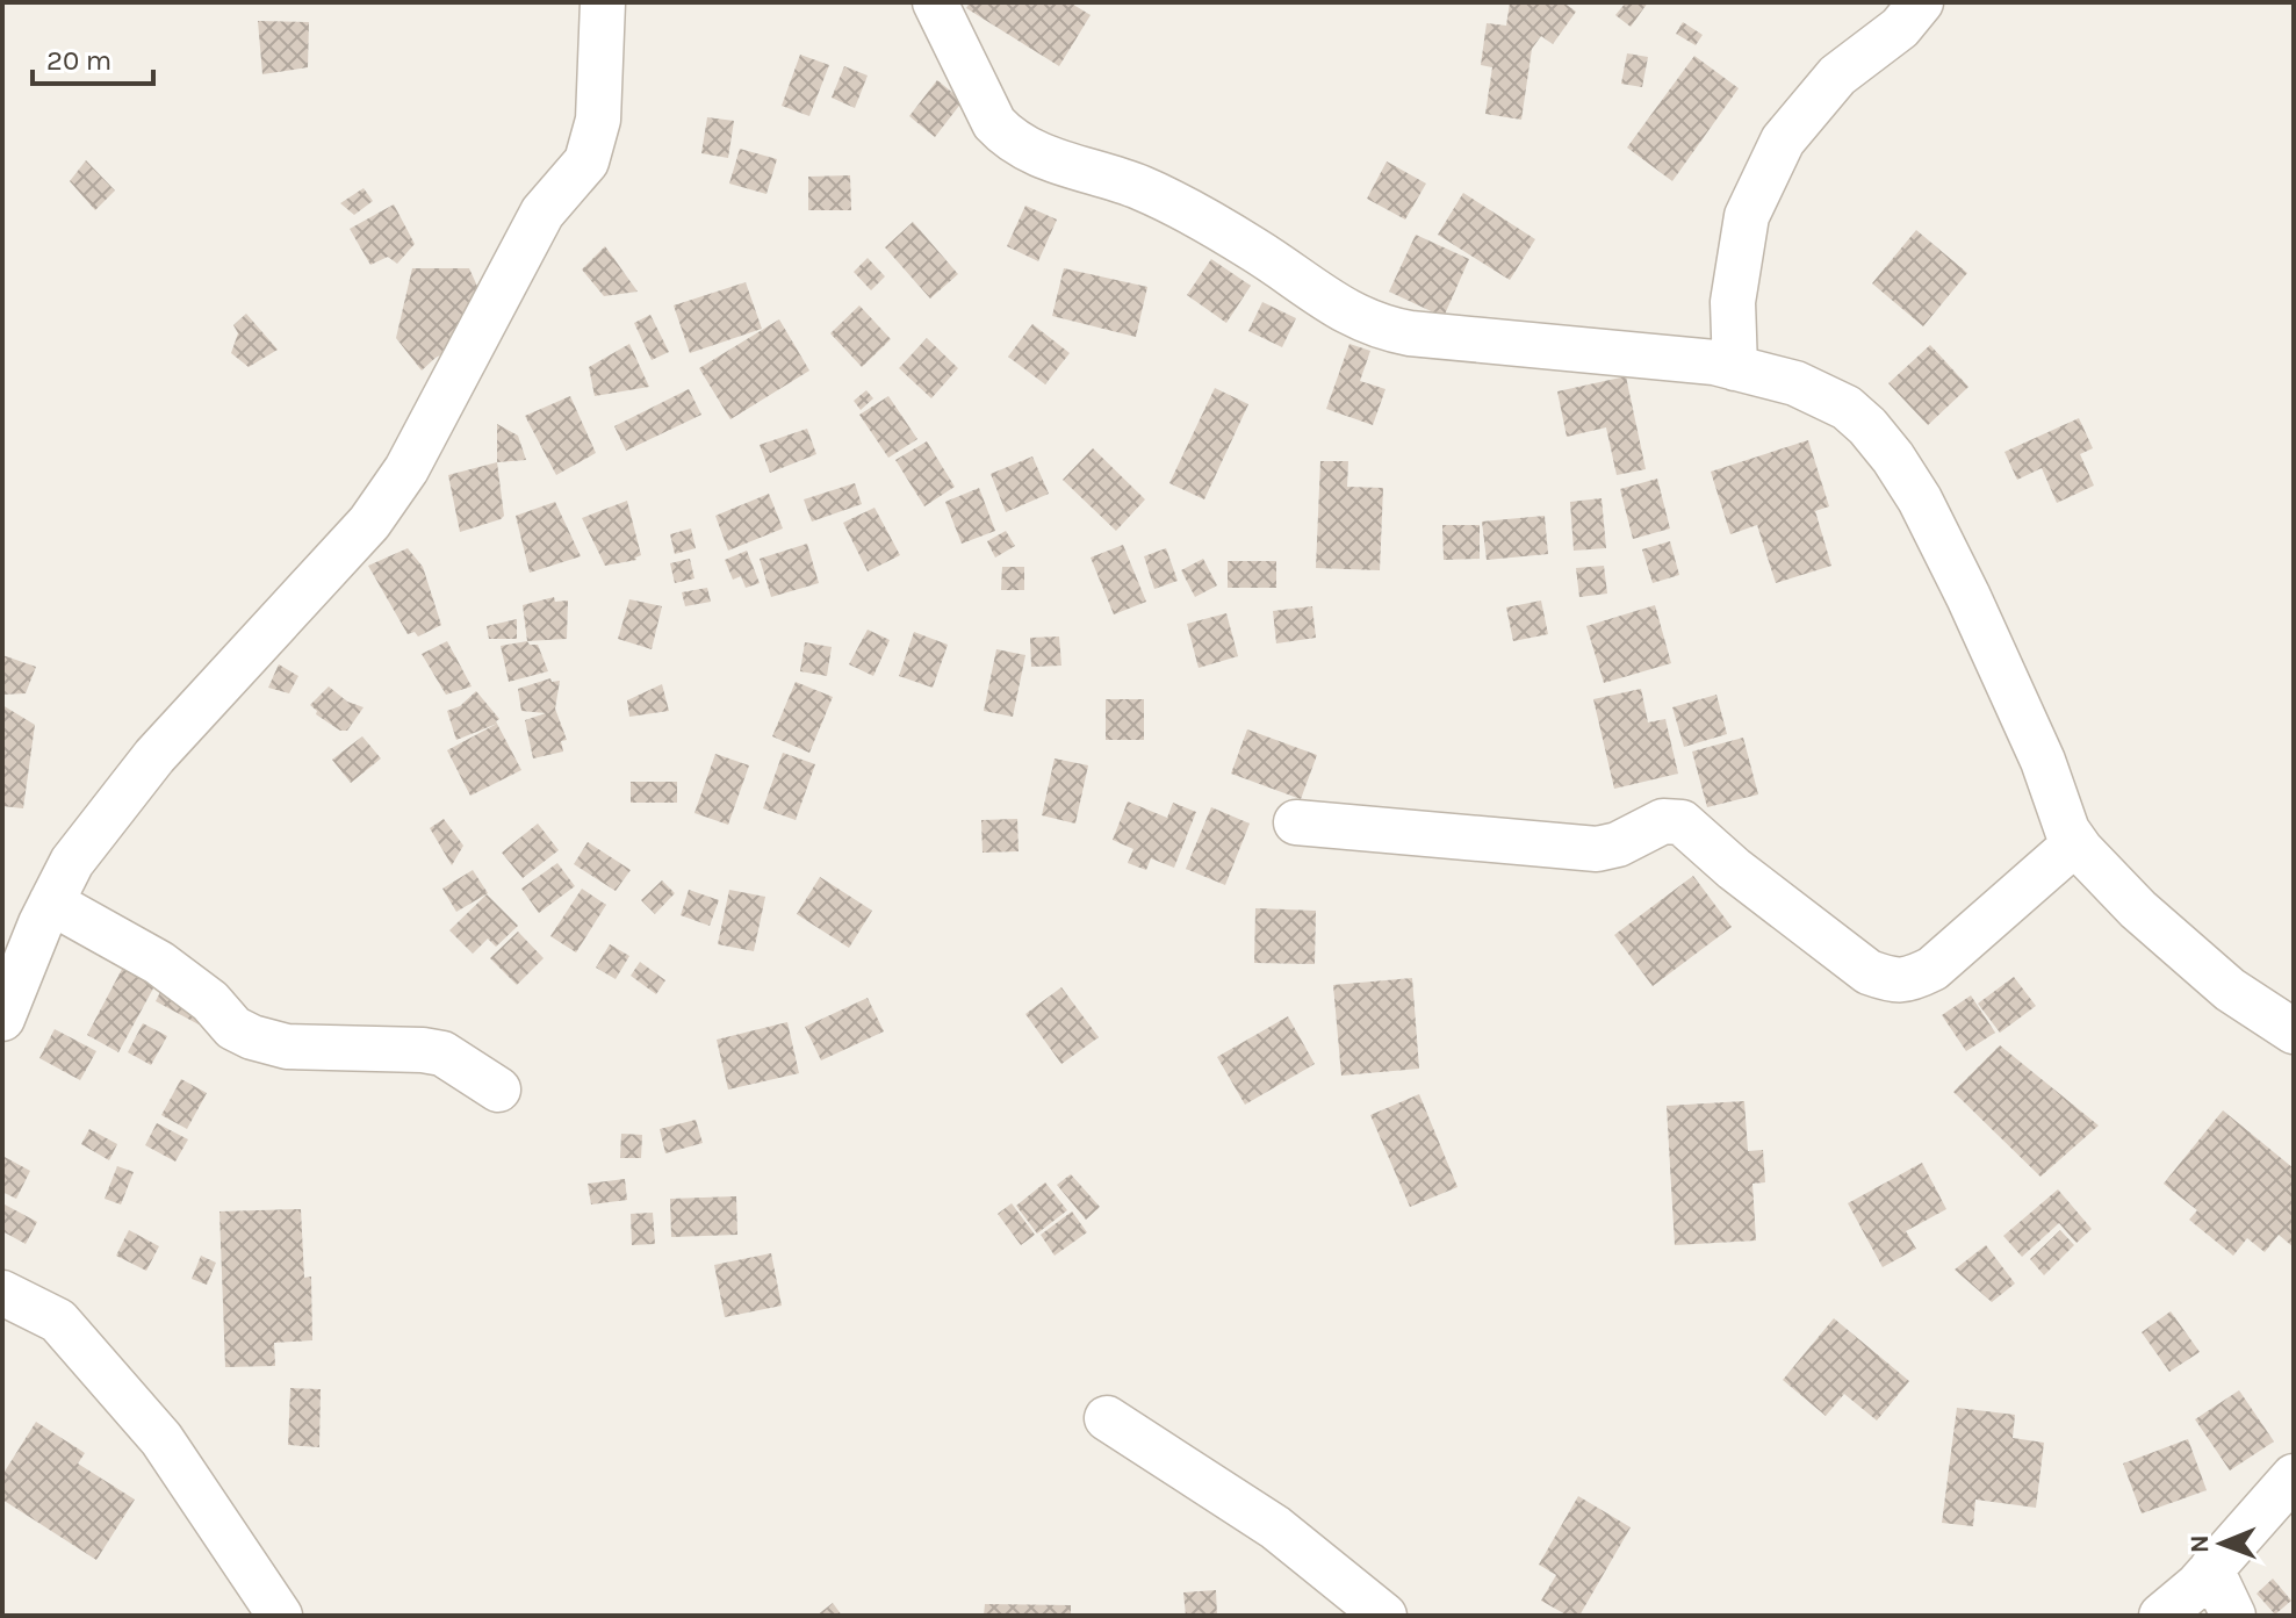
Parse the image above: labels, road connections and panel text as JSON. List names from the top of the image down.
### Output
{
  "scale_bar": "20 m",
  "north": "left"
}
